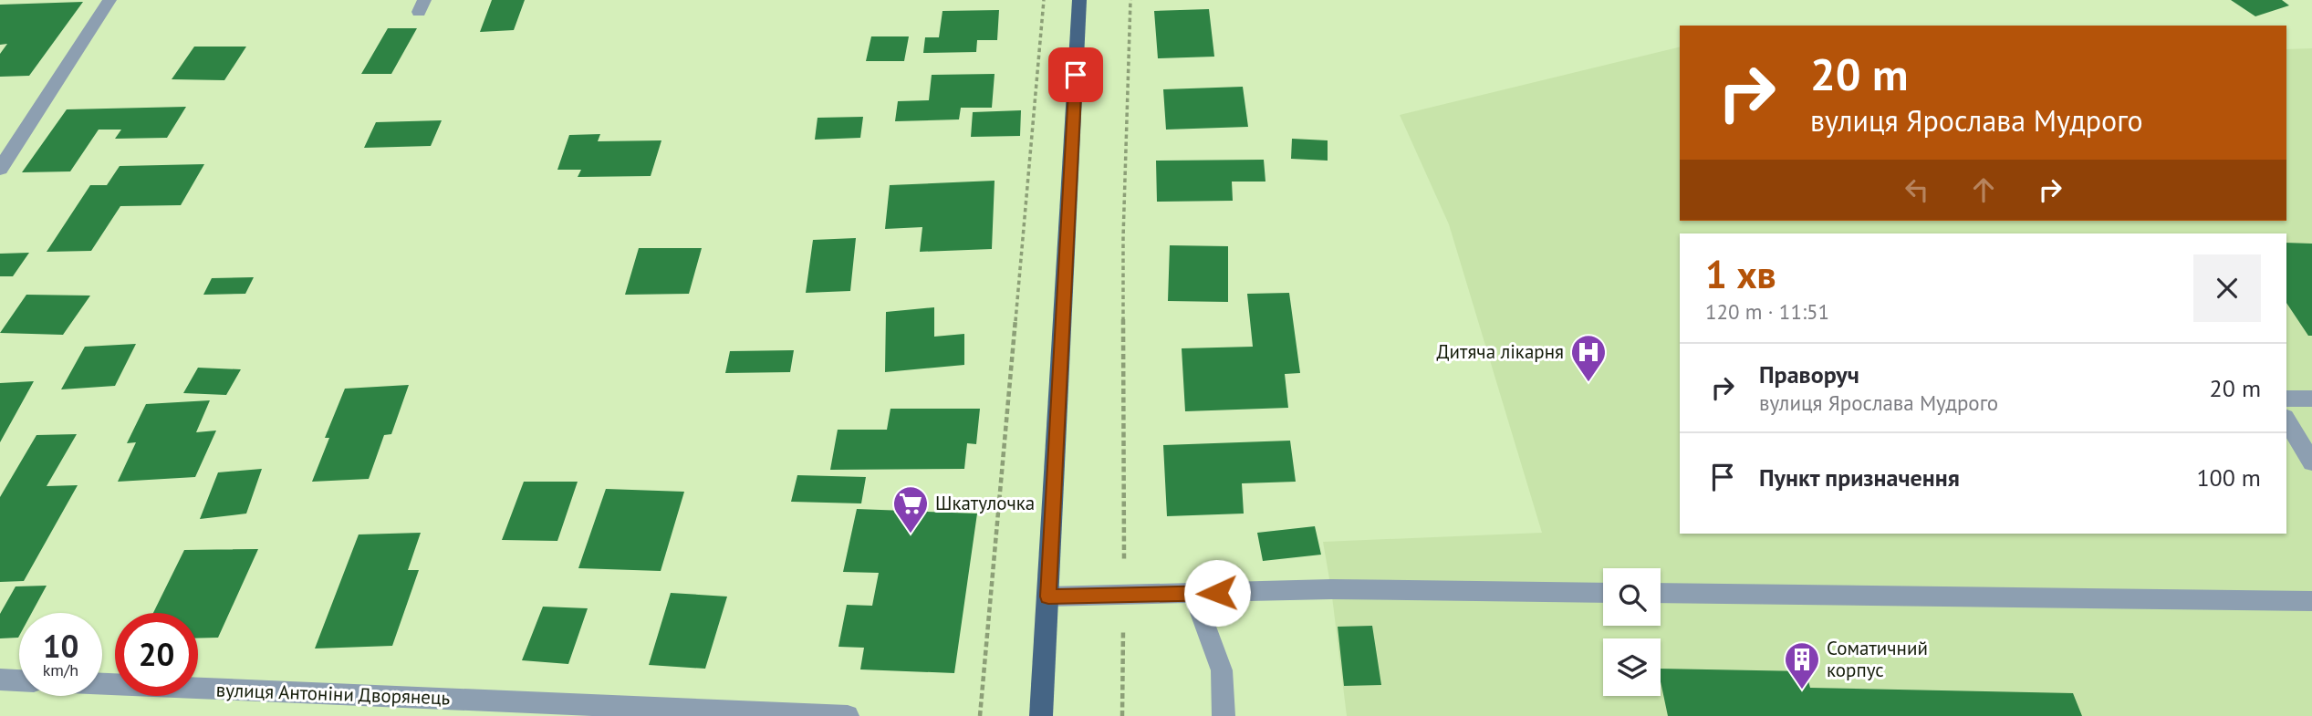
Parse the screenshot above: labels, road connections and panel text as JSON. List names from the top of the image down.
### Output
{
  "streets": {
    "street": ["вулиця Антоніни Дворянець"]
  },
  "places": {
    "hospital": ["Дитяча лікарня"],
    "supermarket": ["Шкатулочка"],
    "building": ["Соматичний корпус"]
  },
  "page": {
    "turn": ["20 m", "вулиця Ярослава Мудрого"],
    "heading": ["1 хв", "120 m · 11:51"],
    "list": [
      {
        "name": "Праворуч",
        "note": "вулиця Ярослава Мудрого",
        "value": "20 m"
      },
      {
        "name": "Пункт призначення",
        "value": "100 m"
      }
    ],
    "speed": "10 km/h",
    "limit": "20"
  }
}
